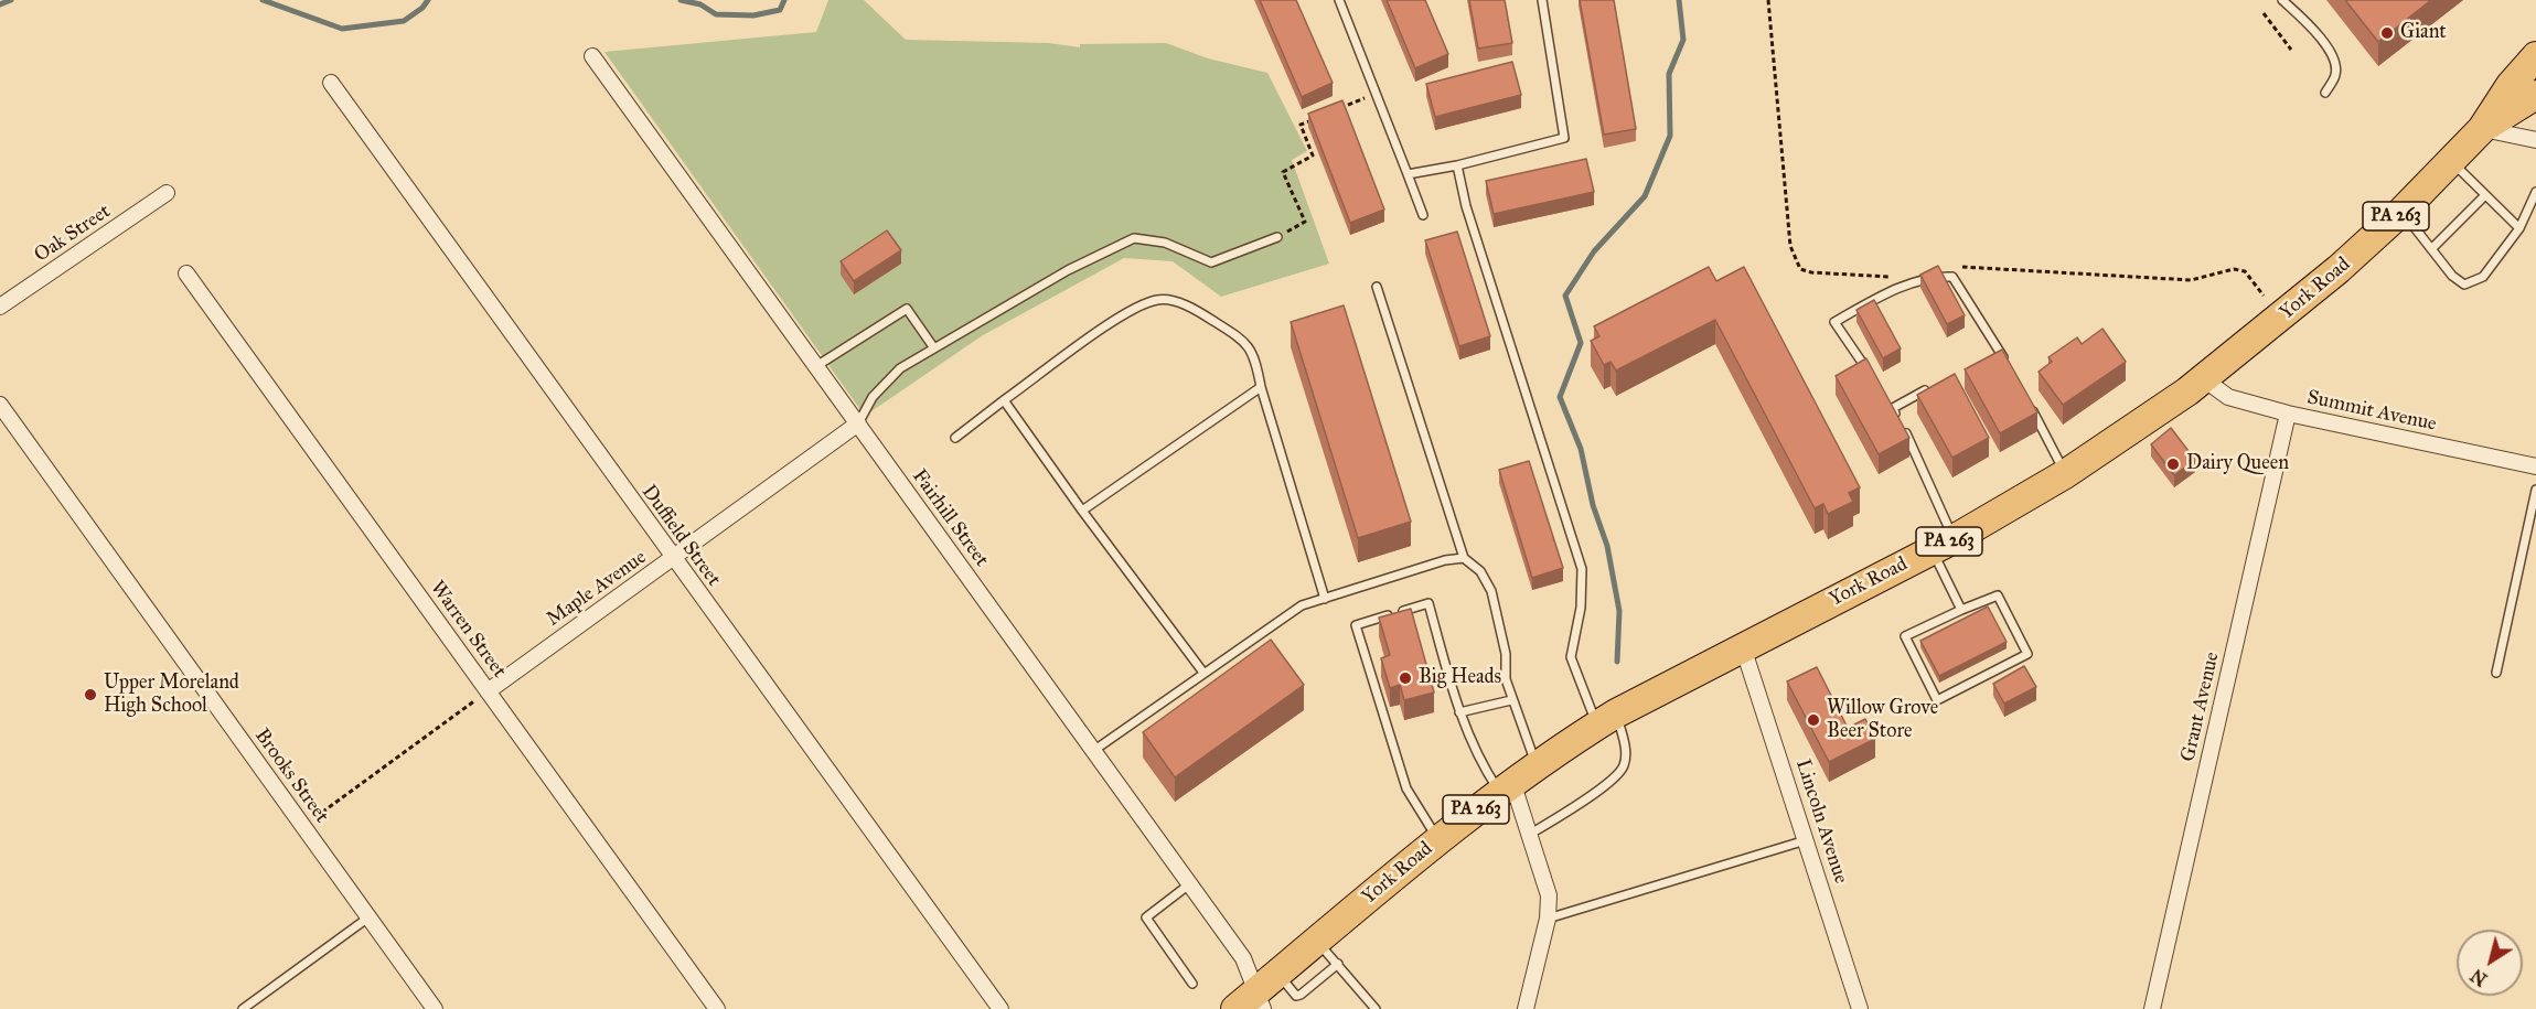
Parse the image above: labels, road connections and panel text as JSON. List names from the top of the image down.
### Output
{
  "streets": {
    "highway": ["PA 263", "York Road"],
    "street": [
      "Oak Street",
      "Summit Avenue",
      "Fairhill Street",
      "Duffield Street",
      "Maple Avenue",
      "Warren Street",
      "Grant Avenue",
      "Brooks Street",
      "Lincoln Avenue"
    ]
  },
  "crossings": [
    ["York Road", "Summit Avenue"],
    ["York Road", "Fairhill Street"],
    ["York Road", "Lincoln Avenue"],
    ["Summit Avenue", "Grant Avenue"],
    ["Fairhill Street", "Maple Avenue"],
    ["Duffield Street", "Maple Avenue"],
    ["Maple Avenue", "Warren Street"]
  ],
  "places": [
    "Giant",
    "Dairy Queen",
    "Big Heads",
    "Upper Moreland High School",
    "Willow Grove Beer Store"
  ],
  "north": "bottom left"
}
